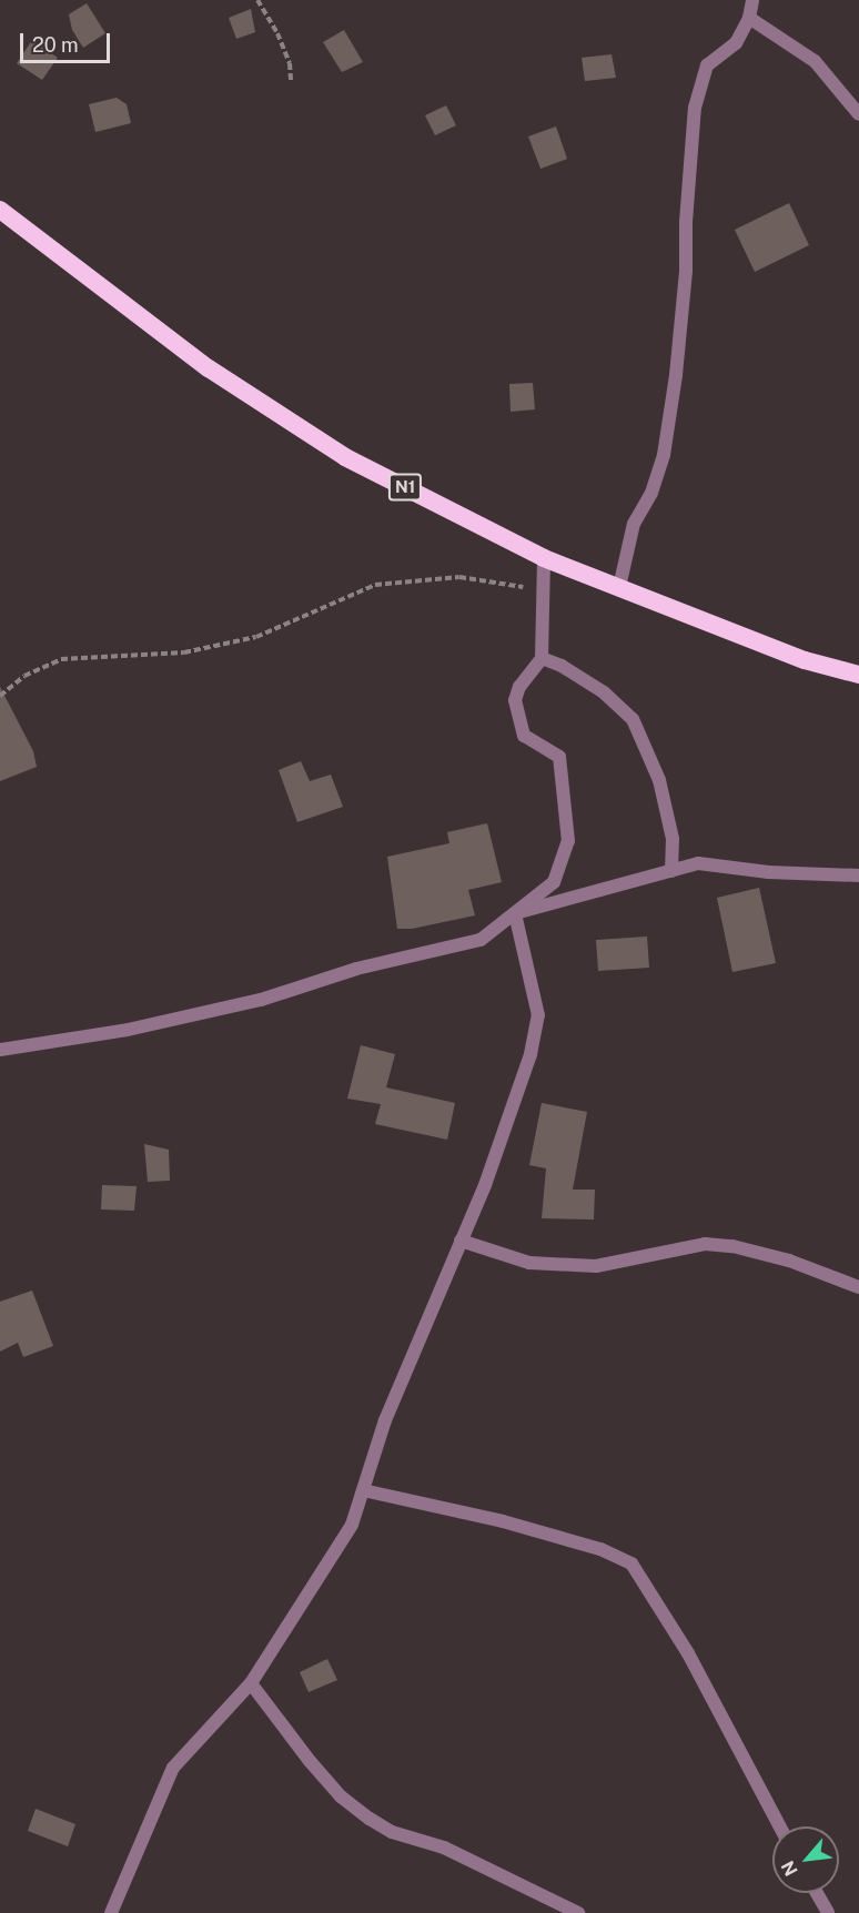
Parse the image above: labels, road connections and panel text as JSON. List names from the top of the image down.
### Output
{
  "streets": {
    "highway": ["N1"]
  },
  "scale_bar": "20 m",
  "north": "bottom left"
}
